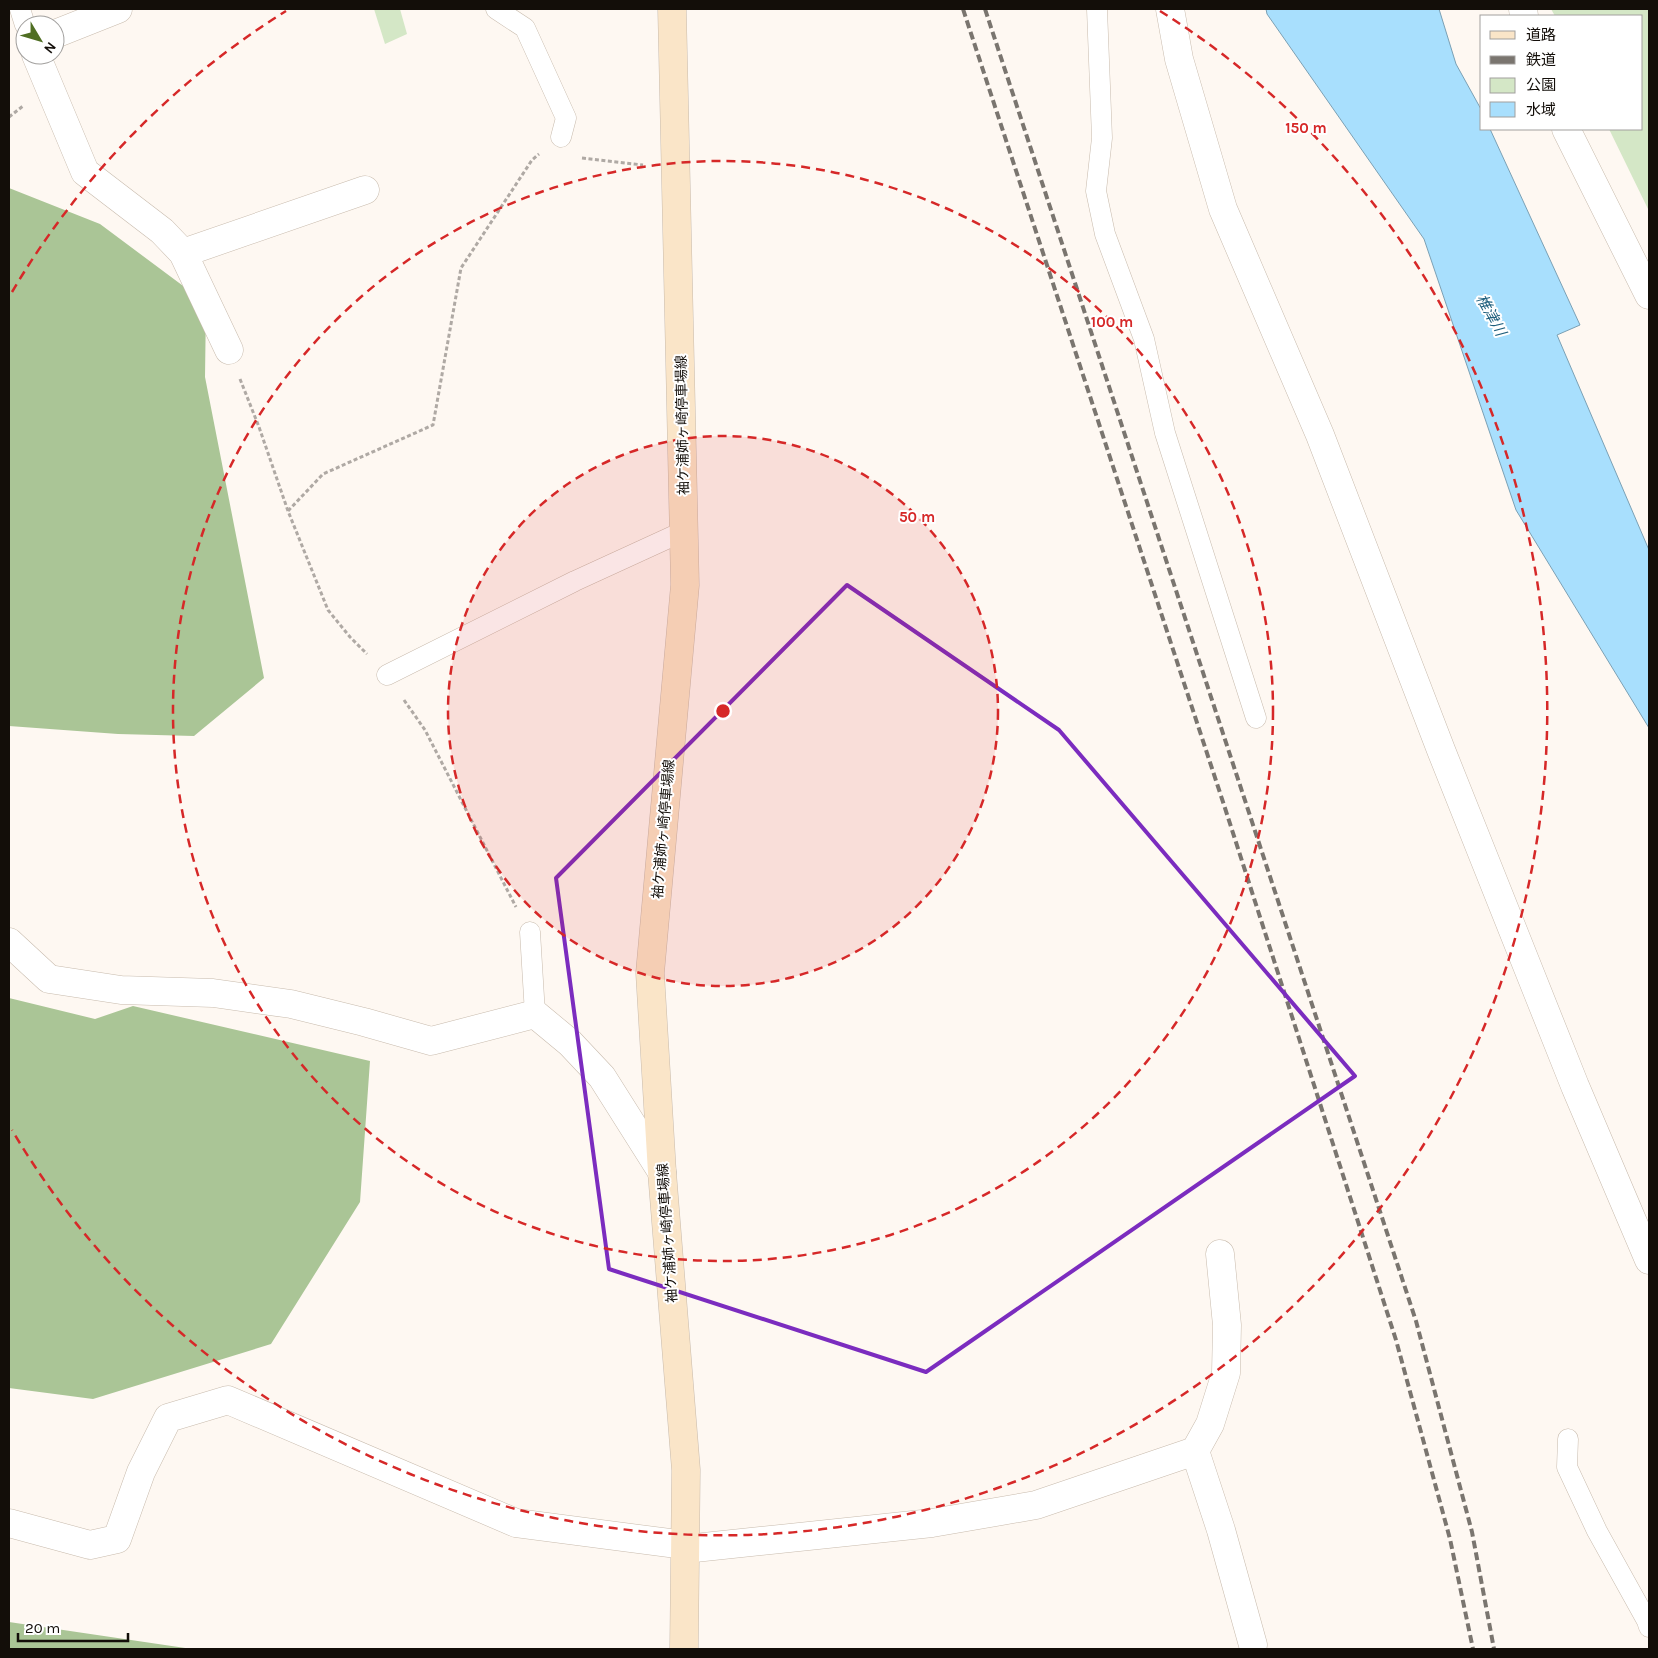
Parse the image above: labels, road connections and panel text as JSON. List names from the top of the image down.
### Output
{
  "streets": {
    "main road": ["袖ケ浦姉ヶ崎停車場線"]
  },
  "water": ["椎津川"],
  "legend": [
    "道路",
    "鉄道",
    "公園",
    "水域"
  ],
  "scale_bar": "20 m",
  "north": "bottom right",
  "rings": ["150 m", "100 m", "50 m"]
}
